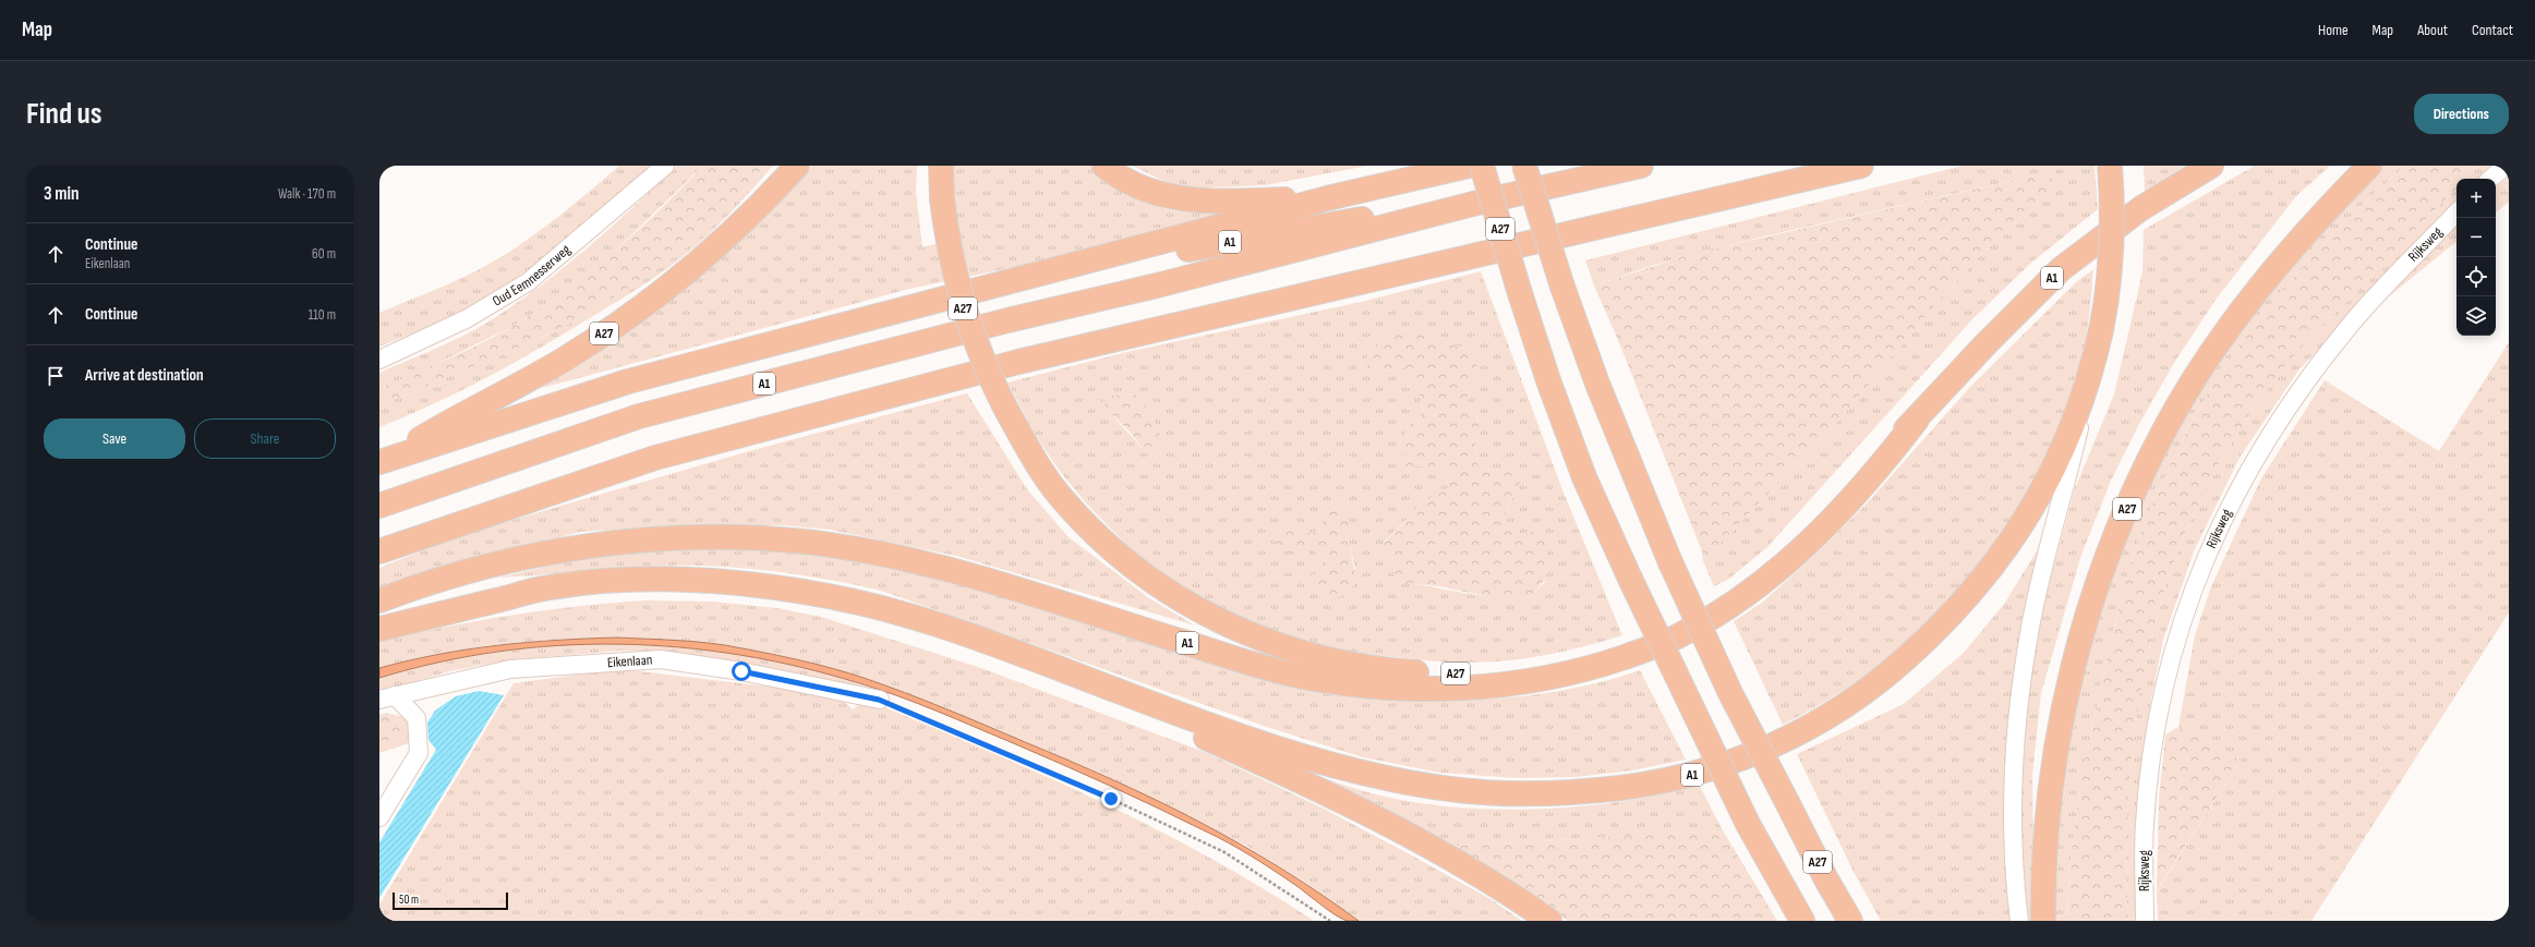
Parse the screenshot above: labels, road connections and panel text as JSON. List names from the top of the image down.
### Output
{
  "streets": {
    "highway": ["A27", "A1"],
    "street": ["Rijksweg", "Oud Eemnesserweg", "Eikenlaan"]
  },
  "crossings": [
    ["A27", "A1"]
  ],
  "scale_bar": "50 m",
  "page": {
    "header": "Map",
    "nav": [
      "Home",
      "Map",
      "About",
      "Contact"
    ],
    "buttons": [
      "Directions",
      ["Save", "Share"]
    ],
    "title": "Find us",
    "heading": ["3 min", "Walk · 170 m"],
    "map_buttons": ["+", "−"],
    "list": [
      ["Continue", "Eikenlaan", "60 m"],
      ["Continue", "110 m"],
      "Arrive at destination"
    ],
    "scale": "50 m"
  }
}
